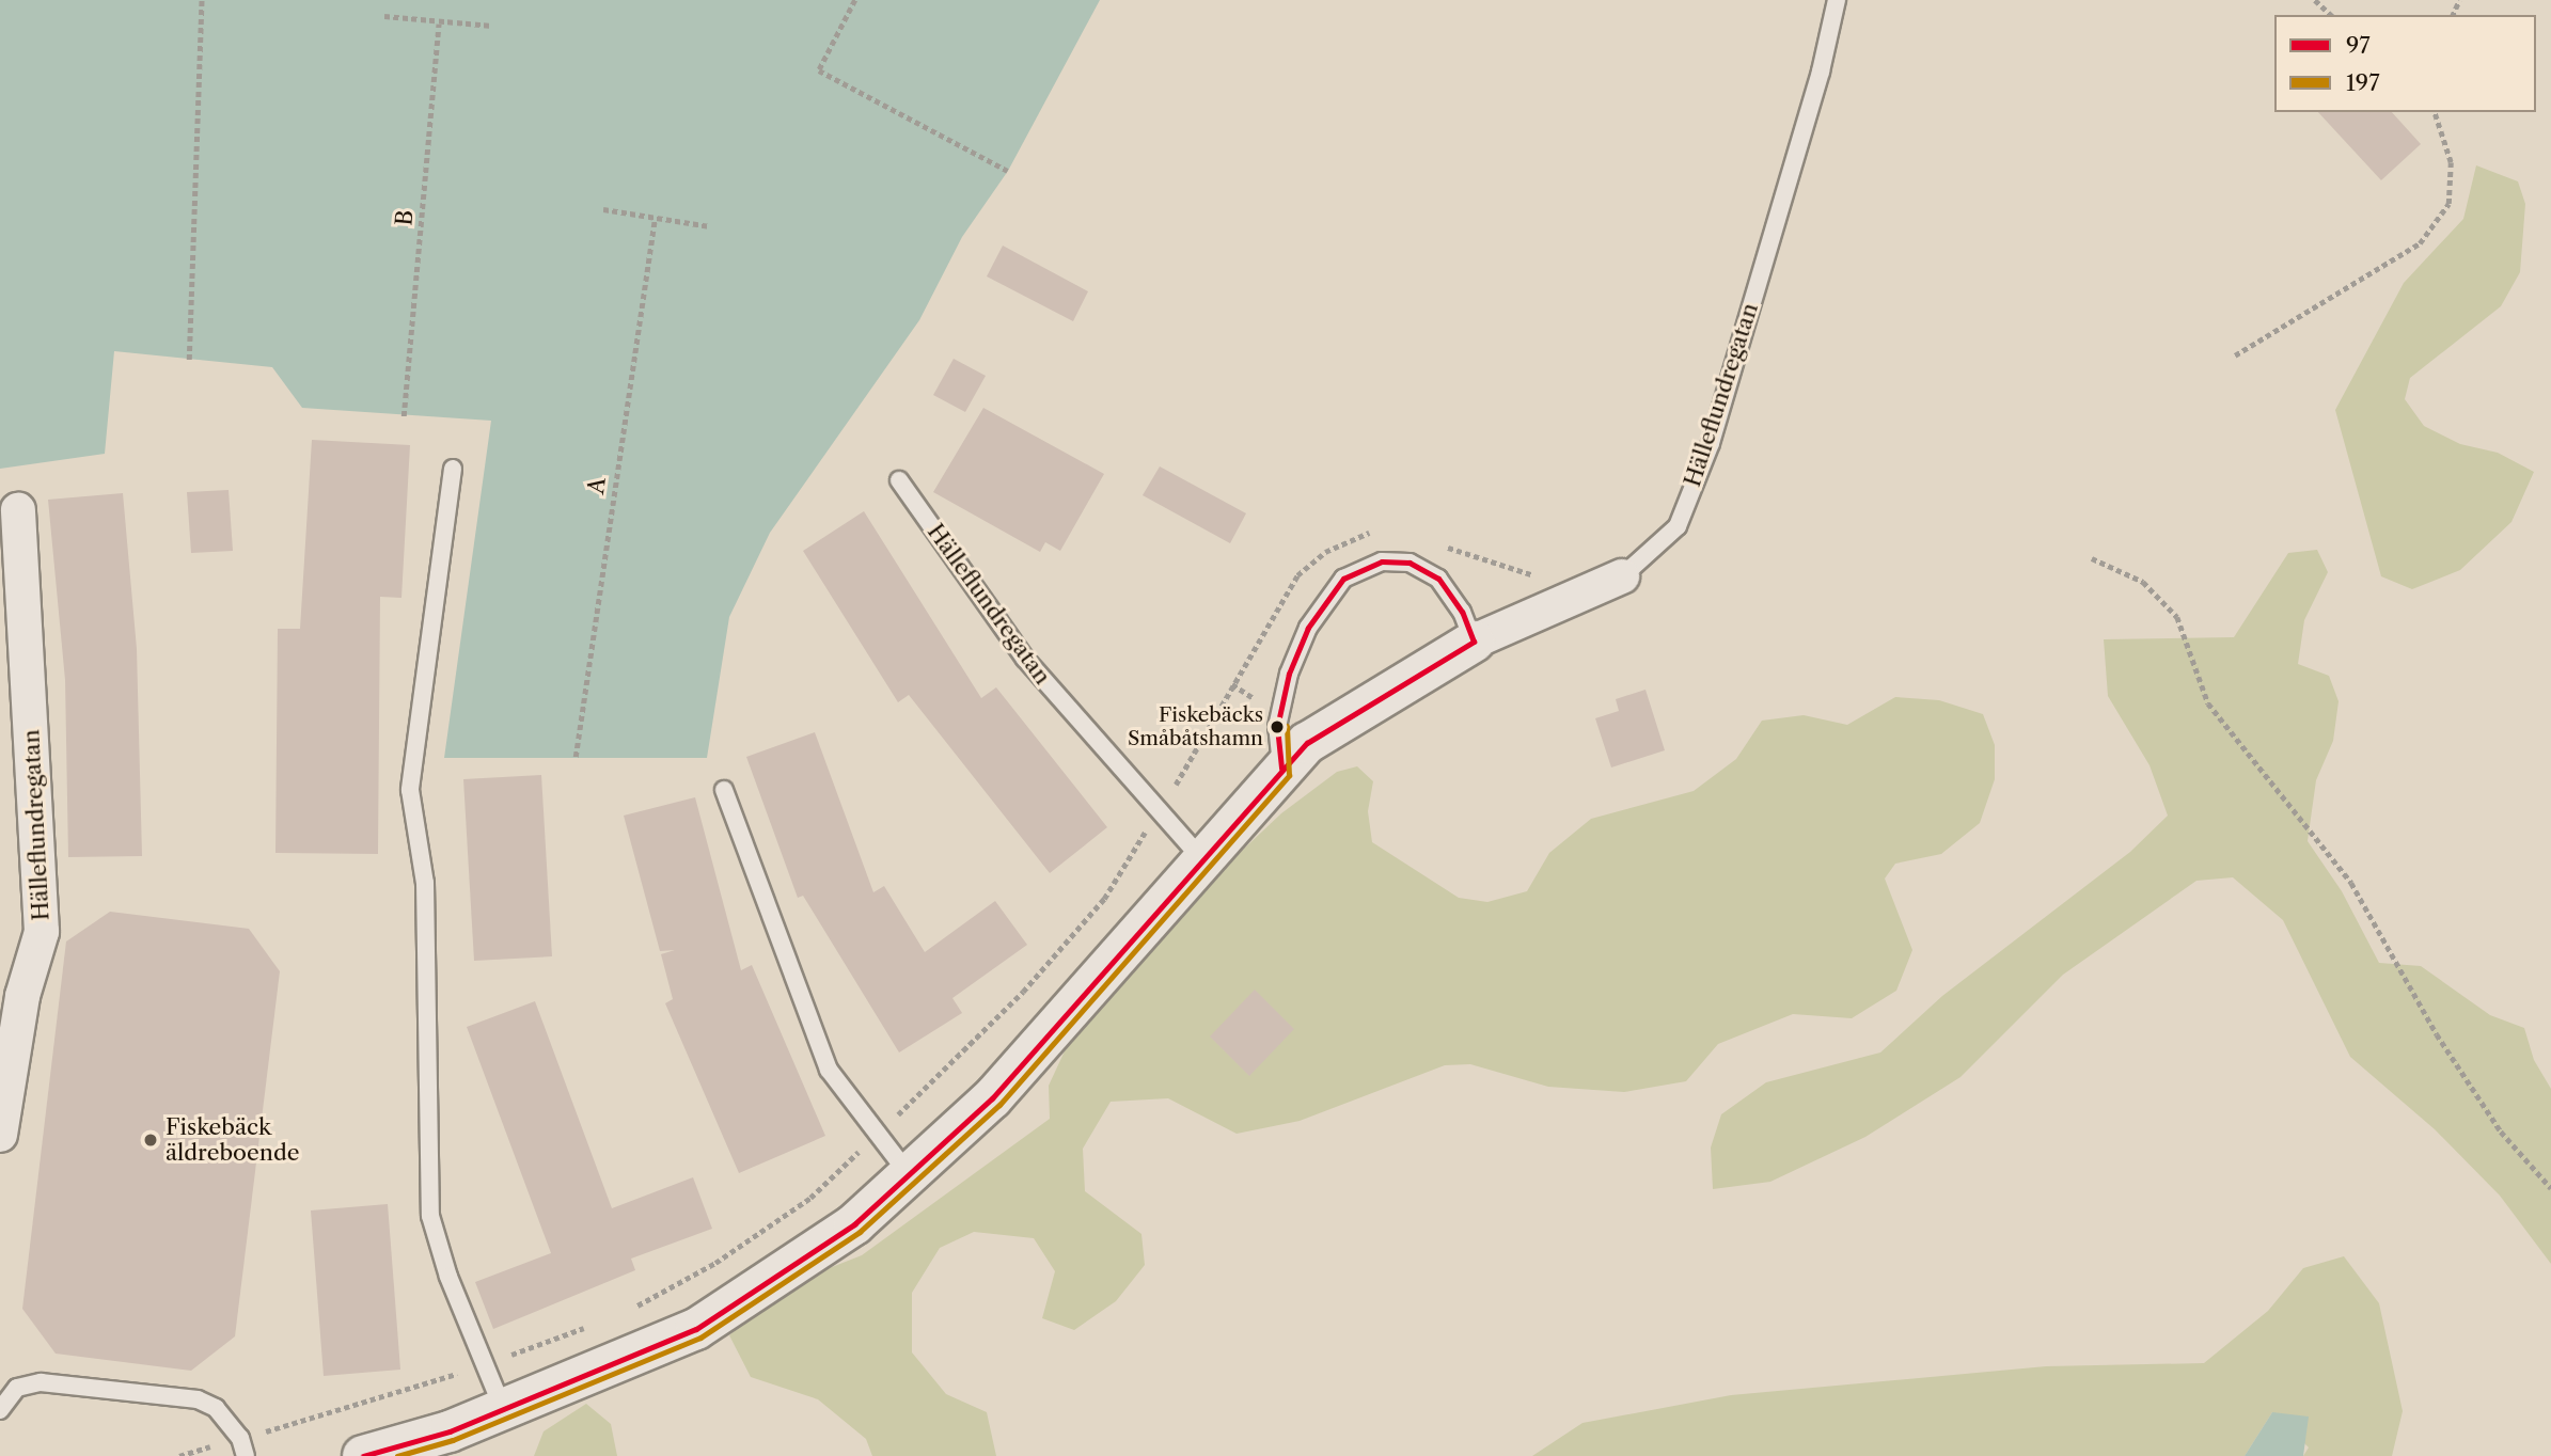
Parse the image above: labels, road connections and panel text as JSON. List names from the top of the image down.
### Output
{
  "streets": {
    "street": ["Hälleflundregatan"],
    "path": ["B", "A"]
  },
  "places": ["Fiskebäcks Småbåtshamn", "Fiskebäck äldreboende"],
  "lines": ["transit line 97", "transit line 197"],
  "legend": ["97", "197"]
}
